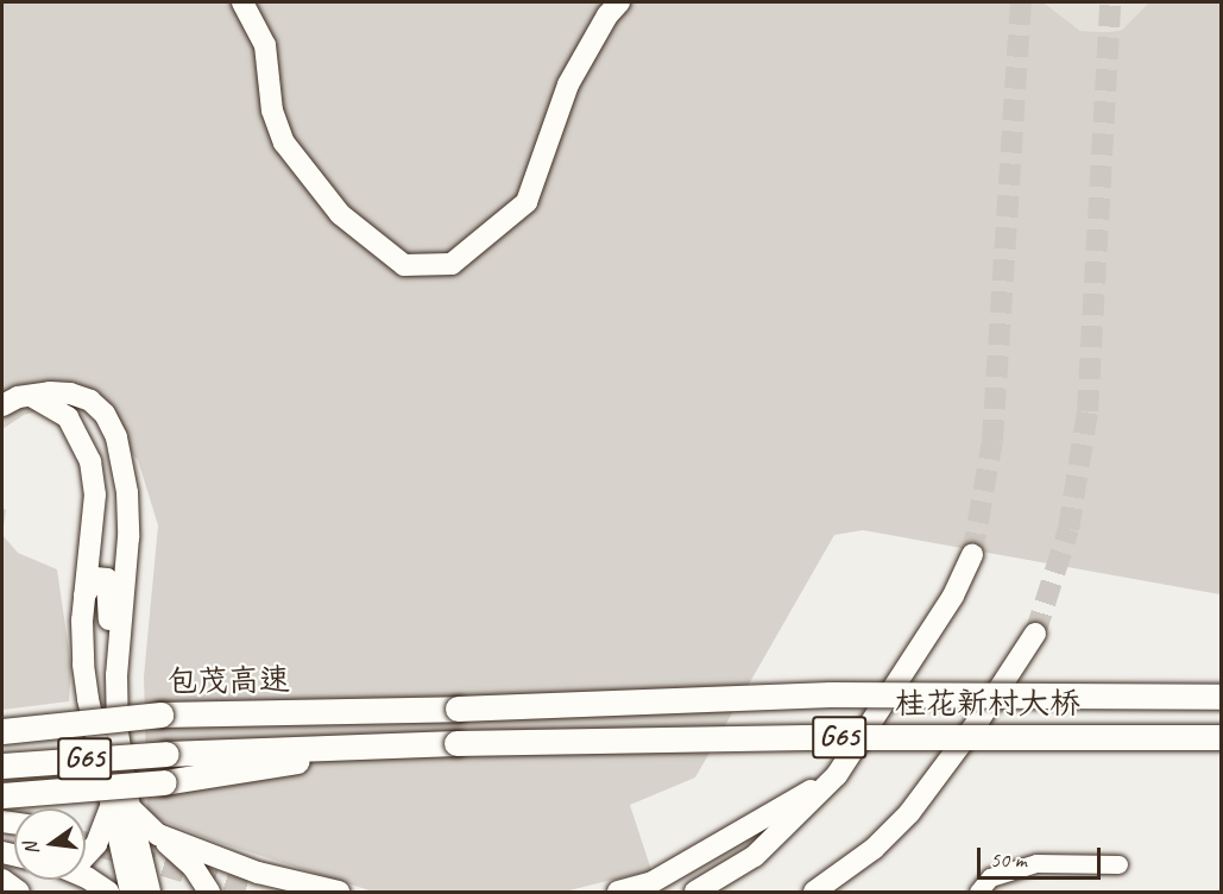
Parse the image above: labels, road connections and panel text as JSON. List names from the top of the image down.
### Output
{
  "streets": {
    "highway": ["包茂高速", "桂花新村大桥", "G65"]
  },
  "crossings": [
    ["包茂高速", "桂花新村大桥"],
    ["桂花新村大桥", "G65"]
  ],
  "scale_bar": "50 m",
  "north": "left"
}
